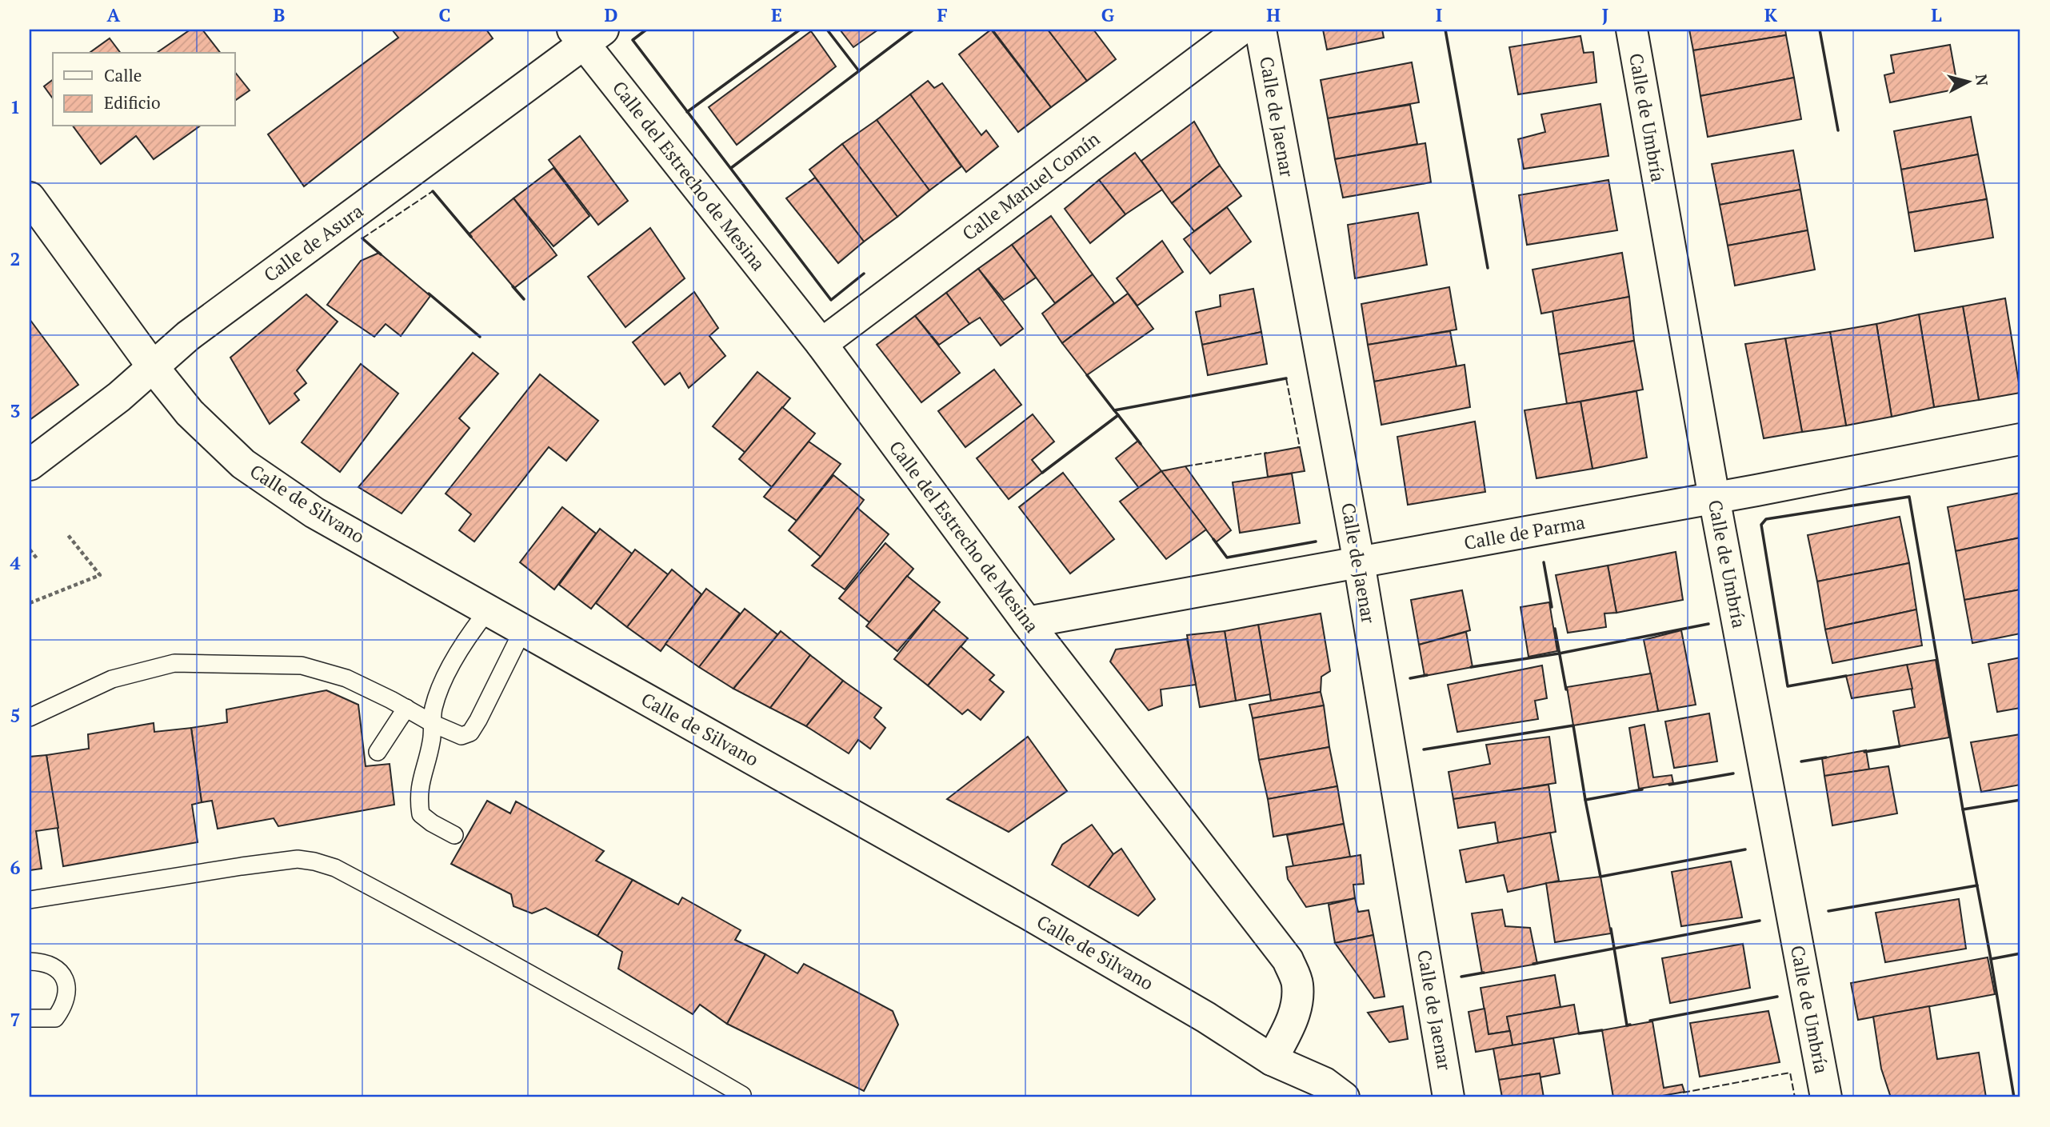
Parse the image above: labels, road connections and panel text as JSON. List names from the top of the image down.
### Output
{
  "streets": {
    "street": [
      "Calle de Jaenar",
      "Calle de Umbría",
      "Calle del Estrecho de Mesina",
      "Calle Manuel Comín",
      "Calle de Asura",
      "Calle de Silvano",
      "Calle de Parma"
    ]
  },
  "crossings": [
    ["Calle de Jaenar", "Calle de Parma"],
    ["Calle de Umbría", "Calle de Parma"],
    ["Calle del Estrecho de Mesina", "Calle Manuel Comín"],
    ["Calle del Estrecho de Mesina", "Calle de Asura"],
    ["Calle del Estrecho de Mesina", "Calle de Silvano"],
    ["Calle del Estrecho de Mesina", "Calle de Parma"],
    ["Calle de Asura", "Calle de Silvano"]
  ],
  "legend": ["Calle", "Edificio"],
  "north": "right",
  "grid": {
    "columns": [
      "A",
      "B",
      "C",
      "D",
      "E",
      "F",
      "G",
      "H",
      "I",
      "J",
      "K",
      "L"
    ],
    "rows": [
      "1",
      "2",
      "3",
      "4",
      "5",
      "6",
      "7"
    ]
  }
}
